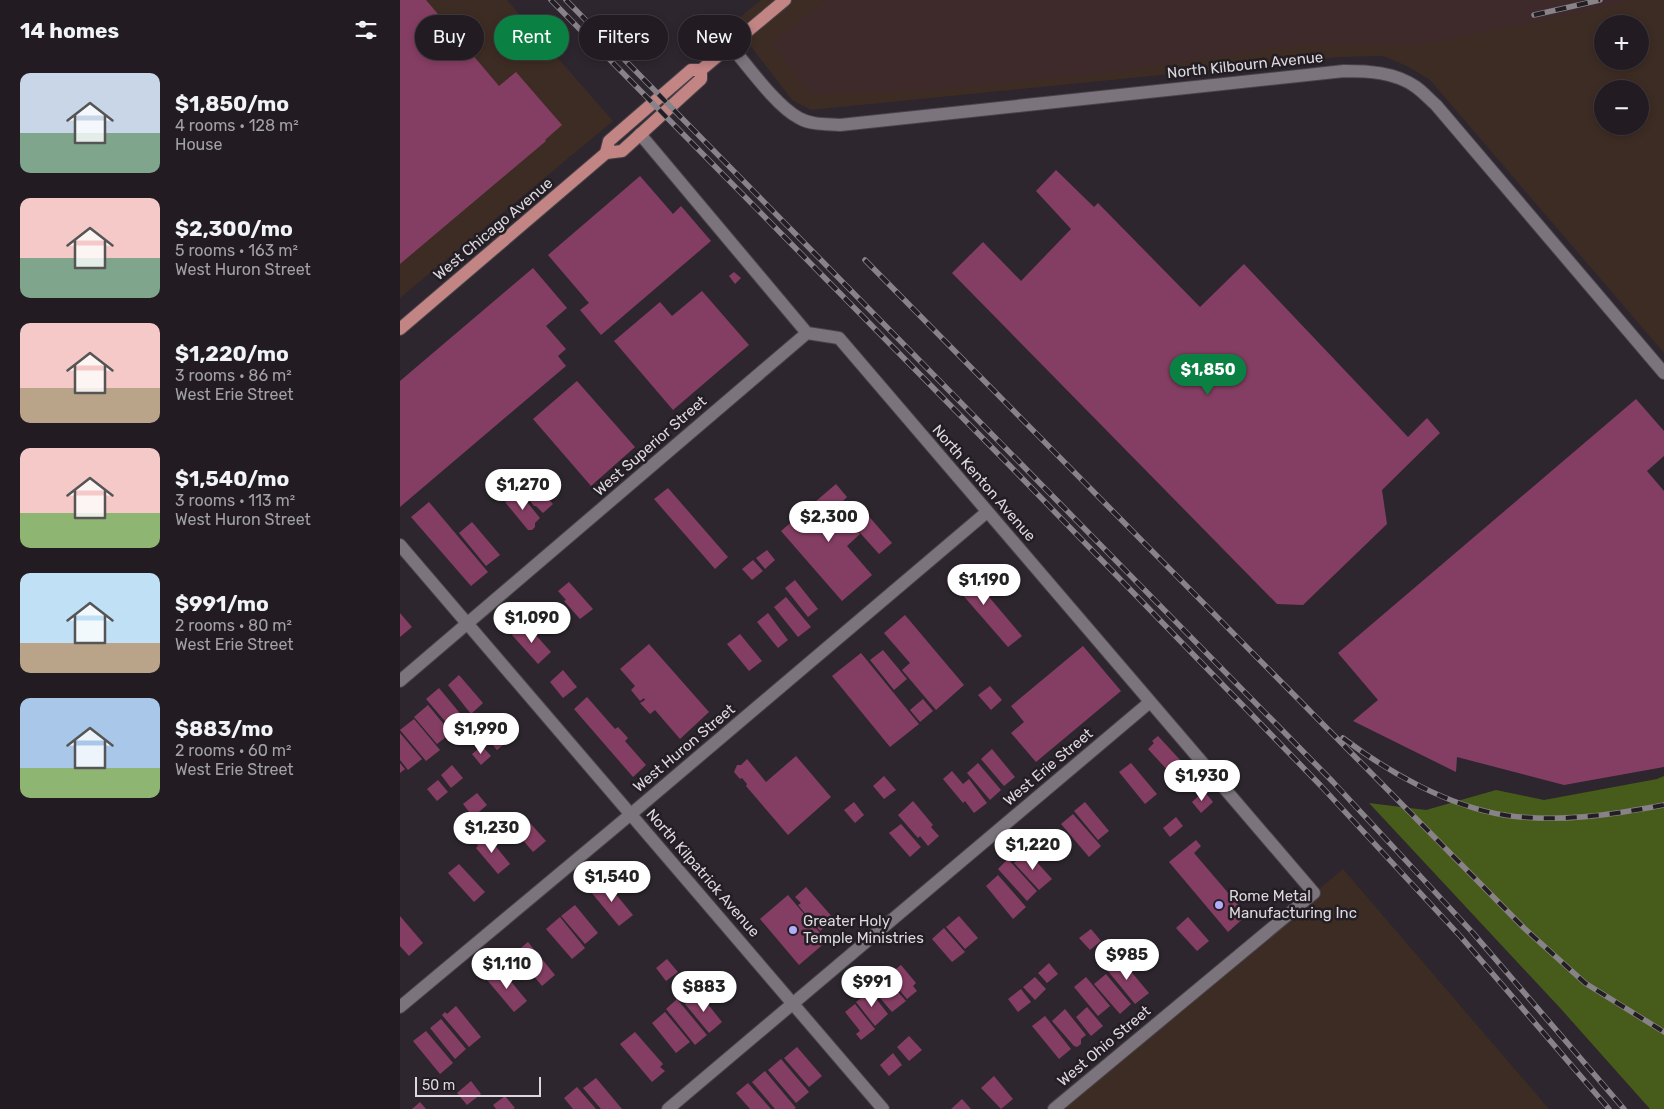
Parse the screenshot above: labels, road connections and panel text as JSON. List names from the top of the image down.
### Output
{
  "streets": {
    "main road": ["West Chicago Avenue"],
    "street": [
      "North Kilbourn Avenue",
      "West Superior Street",
      "North Kenton Avenue",
      "West Huron Street",
      "West Erie Street",
      "North Kilpatrick Avenue",
      "West Ohio Street"
    ]
  },
  "crossings": [
    ["West Superior Street", "North Kenton Avenue"],
    ["West Superior Street", "North Kilpatrick Avenue"],
    ["North Kenton Avenue", "West Huron Street"],
    ["North Kenton Avenue", "West Erie Street"],
    ["North Kenton Avenue", "West Ohio Street"],
    ["West Huron Street", "North Kilpatrick Avenue"],
    ["West Erie Street", "North Kilpatrick Avenue"]
  ],
  "places": ["Rome Metal Manufacturing Inc", "Greater Holy Temple Ministries"],
  "scale_bar": "50 m",
  "page": {
    "heading": "14 homes",
    "map_buttons": ["+", "−"],
    "chip": [
      "Buy",
      "Rent",
      "Filters",
      "New"
    ],
    "list": [
      {
        "name": "$1,850/mo",
        "note": "4 rooms · 128 m² · House"
      },
      {
        "name": "$2,300/mo",
        "note": "5 rooms · 163 m² · West Huron Street"
      },
      {
        "name": "$1,220/mo",
        "note": "3 rooms · 86 m² · West Erie Street"
      },
      {
        "name": "$1,540/mo",
        "note": "3 rooms · 113 m² · West Huron Street"
      },
      {
        "name": "$991/mo",
        "note": "2 rooms · 80 m² · West Erie Street"
      },
      {
        "name": "$883/mo",
        "note": "2 rooms · 60 m² · West Erie Street"
      }
    ],
    "price": [
      "$1,850",
      "$1,270",
      "$2,300",
      "$1,190",
      "$1,090",
      "$1,990",
      "$1,930",
      "$1,230",
      "$1,220",
      "$1,540",
      "$985",
      "$1,110",
      "$991",
      "$883"
    ],
    "scale": "50 m"
  }
}
